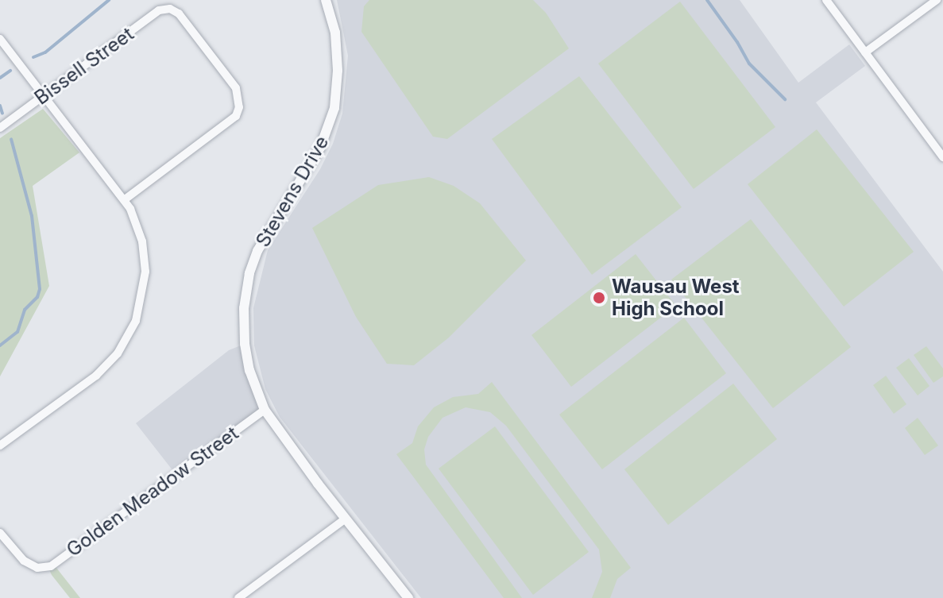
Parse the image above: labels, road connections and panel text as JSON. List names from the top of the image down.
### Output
{
  "streets": {
    "street": ["Bissell Street", "Stevens Drive", "Golden Meadow Street"]
  },
  "crossings": [
    ["Stevens Drive", "Golden Meadow Street"]
  ],
  "places": ["Wausau West High School"]
}
